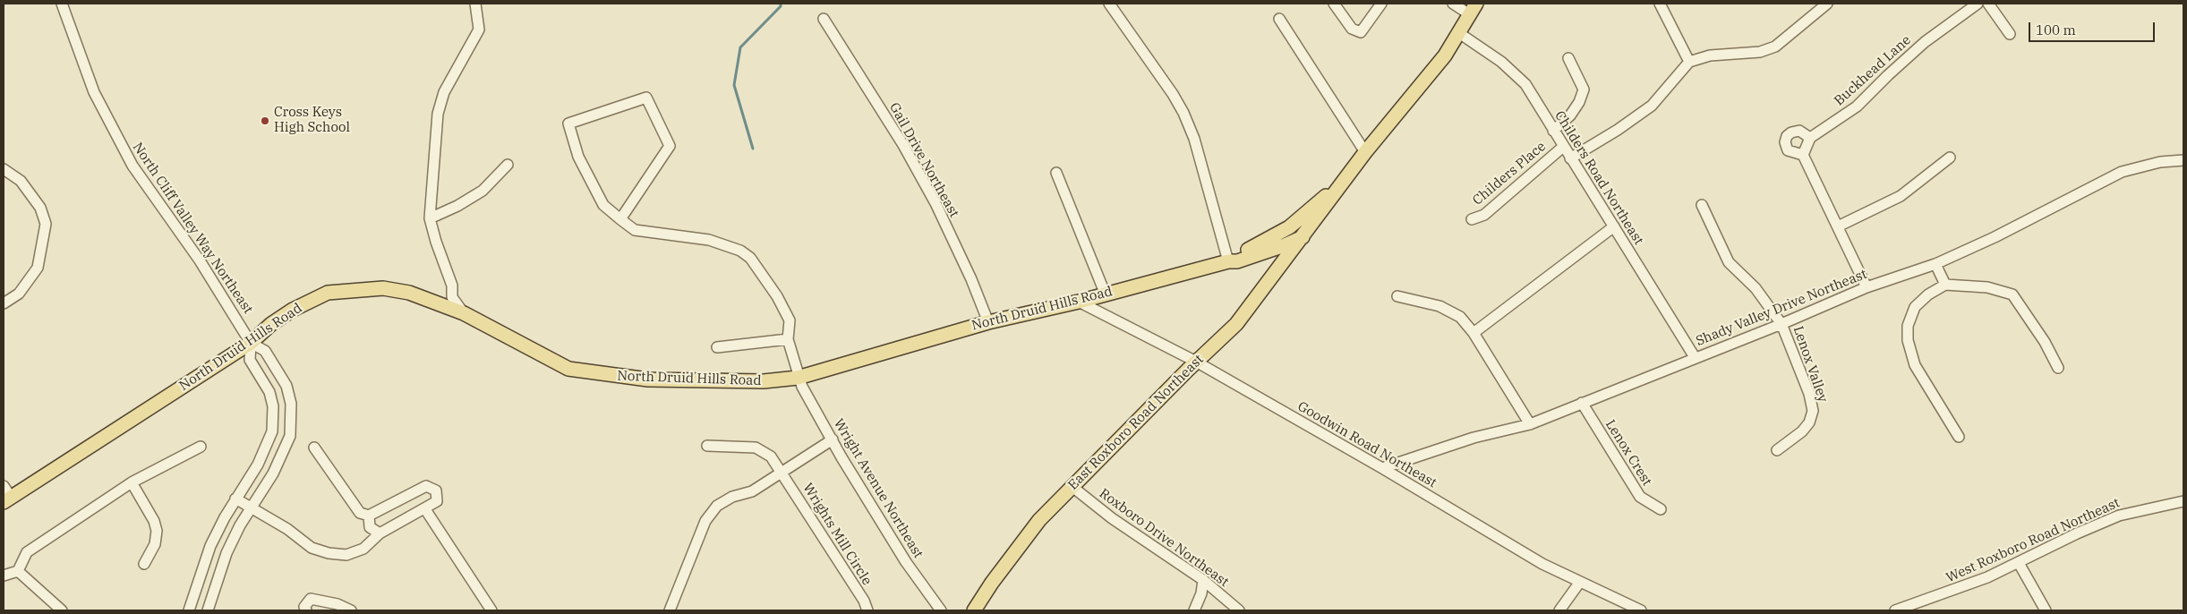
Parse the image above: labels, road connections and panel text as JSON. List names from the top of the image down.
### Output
{
  "streets": {
    "main road": ["North Druid Hills Road", "East Roxboro Road Northeast"],
    "street": [
      "Buckhead Lane",
      "Gail Drive Northeast",
      "Childers Place",
      "Childers Road Northeast",
      "North Cliff Valley Way Northeast",
      "Shady Valley Drive Northeast",
      "Lenox Valley",
      "Goodwin Road Northeast",
      "Lenox Crest",
      "Wright Avenue Northeast",
      "Wrights Mill Circle",
      "Roxboro Drive Northeast",
      "West Roxboro Road Northeast"
    ]
  },
  "crossings": [
    ["Gail Drive Northeast", "North Druid Hills Road"],
    ["Childers Place", "Childers Road Northeast"],
    ["Childers Road Northeast", "Shady Valley Drive Northeast"],
    ["North Cliff Valley Way Northeast", "North Druid Hills Road"],
    ["Shady Valley Drive Northeast", "Lenox Valley"],
    ["Shady Valley Drive Northeast", "Goodwin Road Northeast"],
    ["Shady Valley Drive Northeast", "Lenox Crest"],
    ["North Druid Hills Road", "East Roxboro Road Northeast"],
    ["North Druid Hills Road", "Goodwin Road Northeast"],
    ["North Druid Hills Road", "Wright Avenue Northeast"],
    ["East Roxboro Road Northeast", "Goodwin Road Northeast"],
    ["East Roxboro Road Northeast", "Roxboro Drive Northeast"]
  ],
  "places": ["Cross Keys High School"],
  "scale_bar": "100 m"
}
